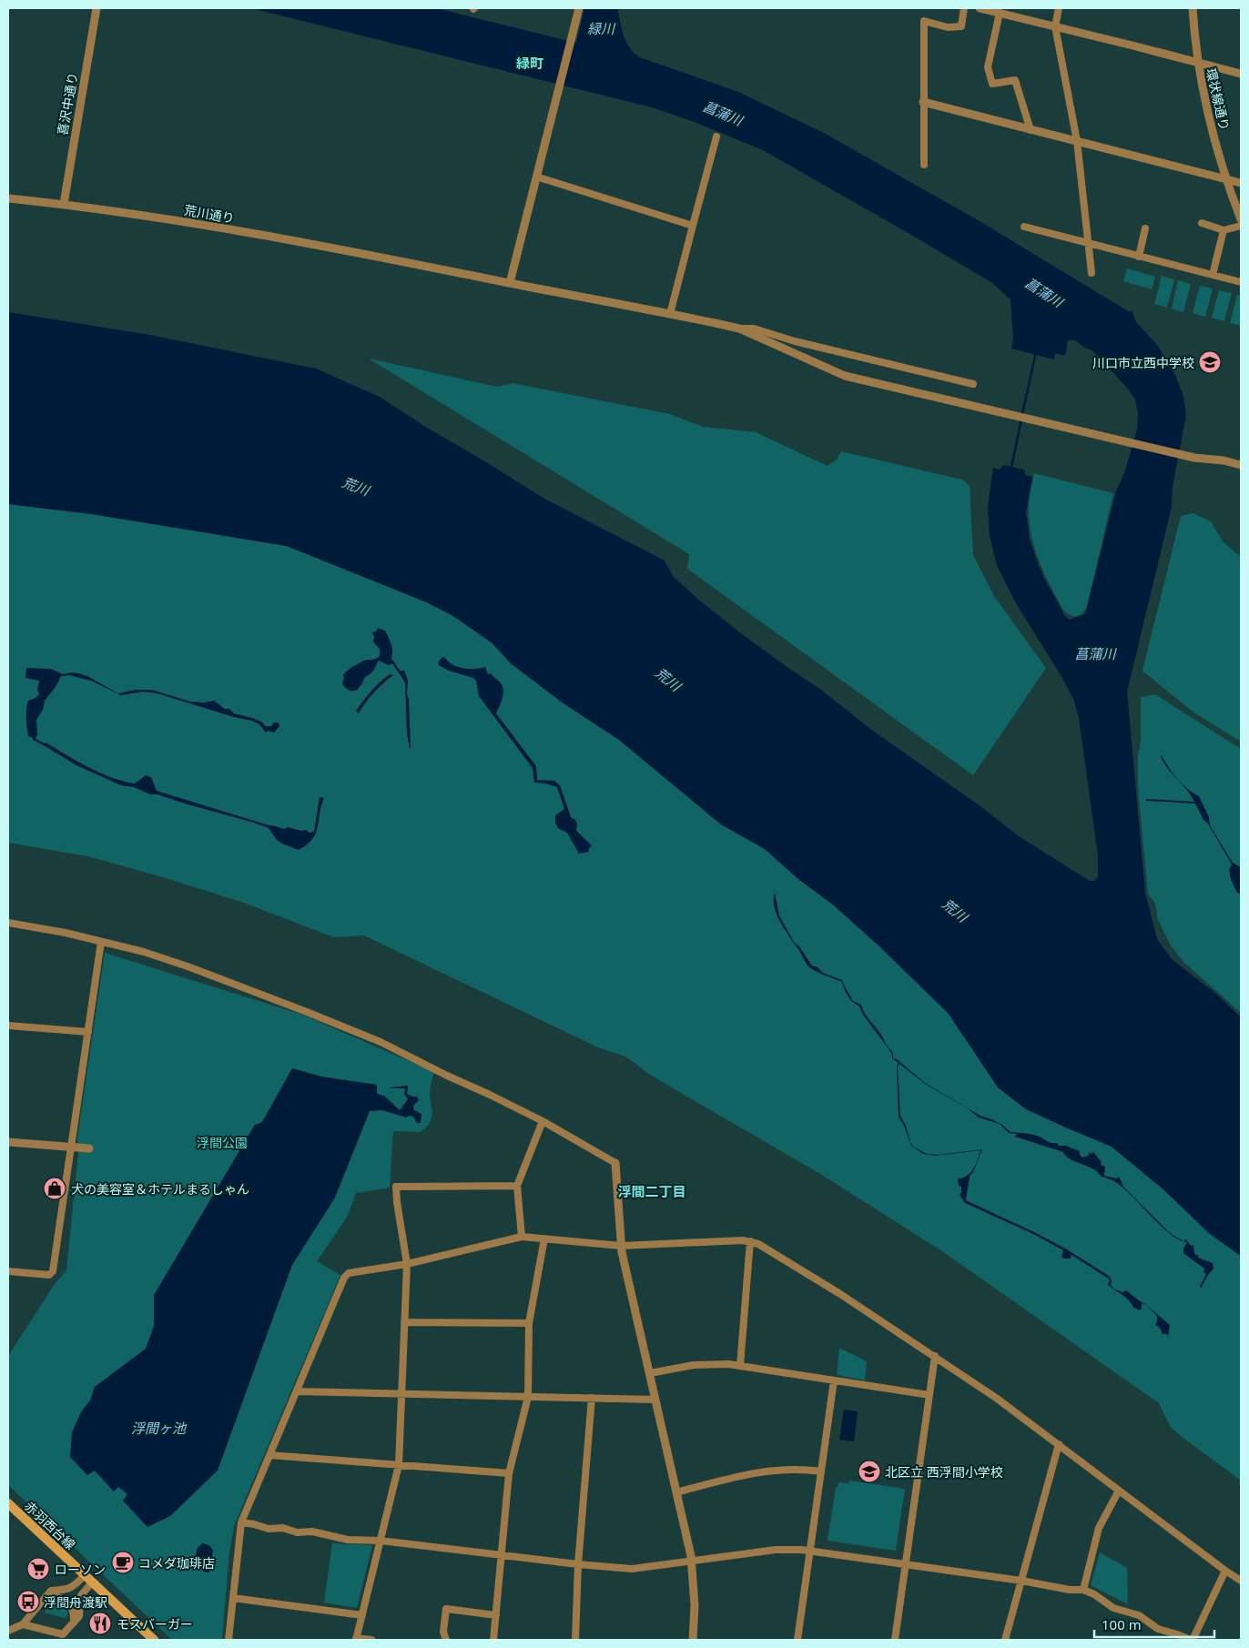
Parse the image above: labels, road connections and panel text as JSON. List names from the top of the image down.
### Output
{
  "streets": {
    "main road": ["赤羽西台線"],
    "street": ["環状線通り", "喜沢中通り", "荒川通り"]
  },
  "crossings": [
    ["喜沢中通り", "荒川通り"]
  ],
  "districts": ["緑町", "浮間二丁目"],
  "water": [
    "緑川",
    "菖蒲川",
    "荒川",
    "浮間ヶ池"
  ],
  "parks": ["浮間公園"],
  "places": {
    "school or university": ["川口市立西中学校", "北区立 西浮間小学校"],
    "shop": ["犬の美容室＆ホテルまるしゃん"],
    "cafe": ["コメダ珈琲店"],
    "supermarket": ["ローソン"],
    "bus stop": ["浮間舟渡駅"],
    "restaurant": ["モスバーガー"]
  },
  "scale_bar": "100 m"
}
